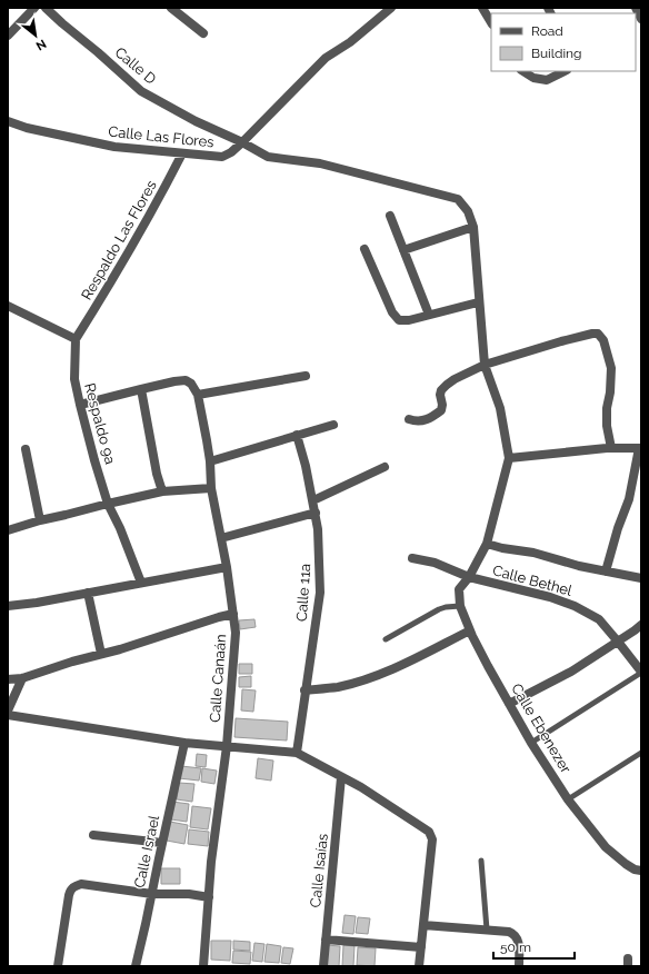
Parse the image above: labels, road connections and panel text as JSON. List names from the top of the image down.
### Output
{
  "streets": {
    "street": [
      "Calle D",
      "Calle Las Flores",
      "Respaldo Las Flores",
      "Respaldo 9a",
      "Calle Bethel",
      "Calle 11a",
      "Calle Canaán",
      "Calle Ebenezer",
      "Calle Israel",
      "Calle Isaías"
    ]
  },
  "crossings": [
    ["Calle D", "Calle Las Flores"],
    ["Calle Las Flores", "Respaldo Las Flores"],
    ["Respaldo Las Flores", "Respaldo 9a"],
    ["Calle Bethel", "Calle Ebenezer"]
  ],
  "legend": ["Road", "Building"],
  "scale_bar": "50 m",
  "north": "bottom right"
}
